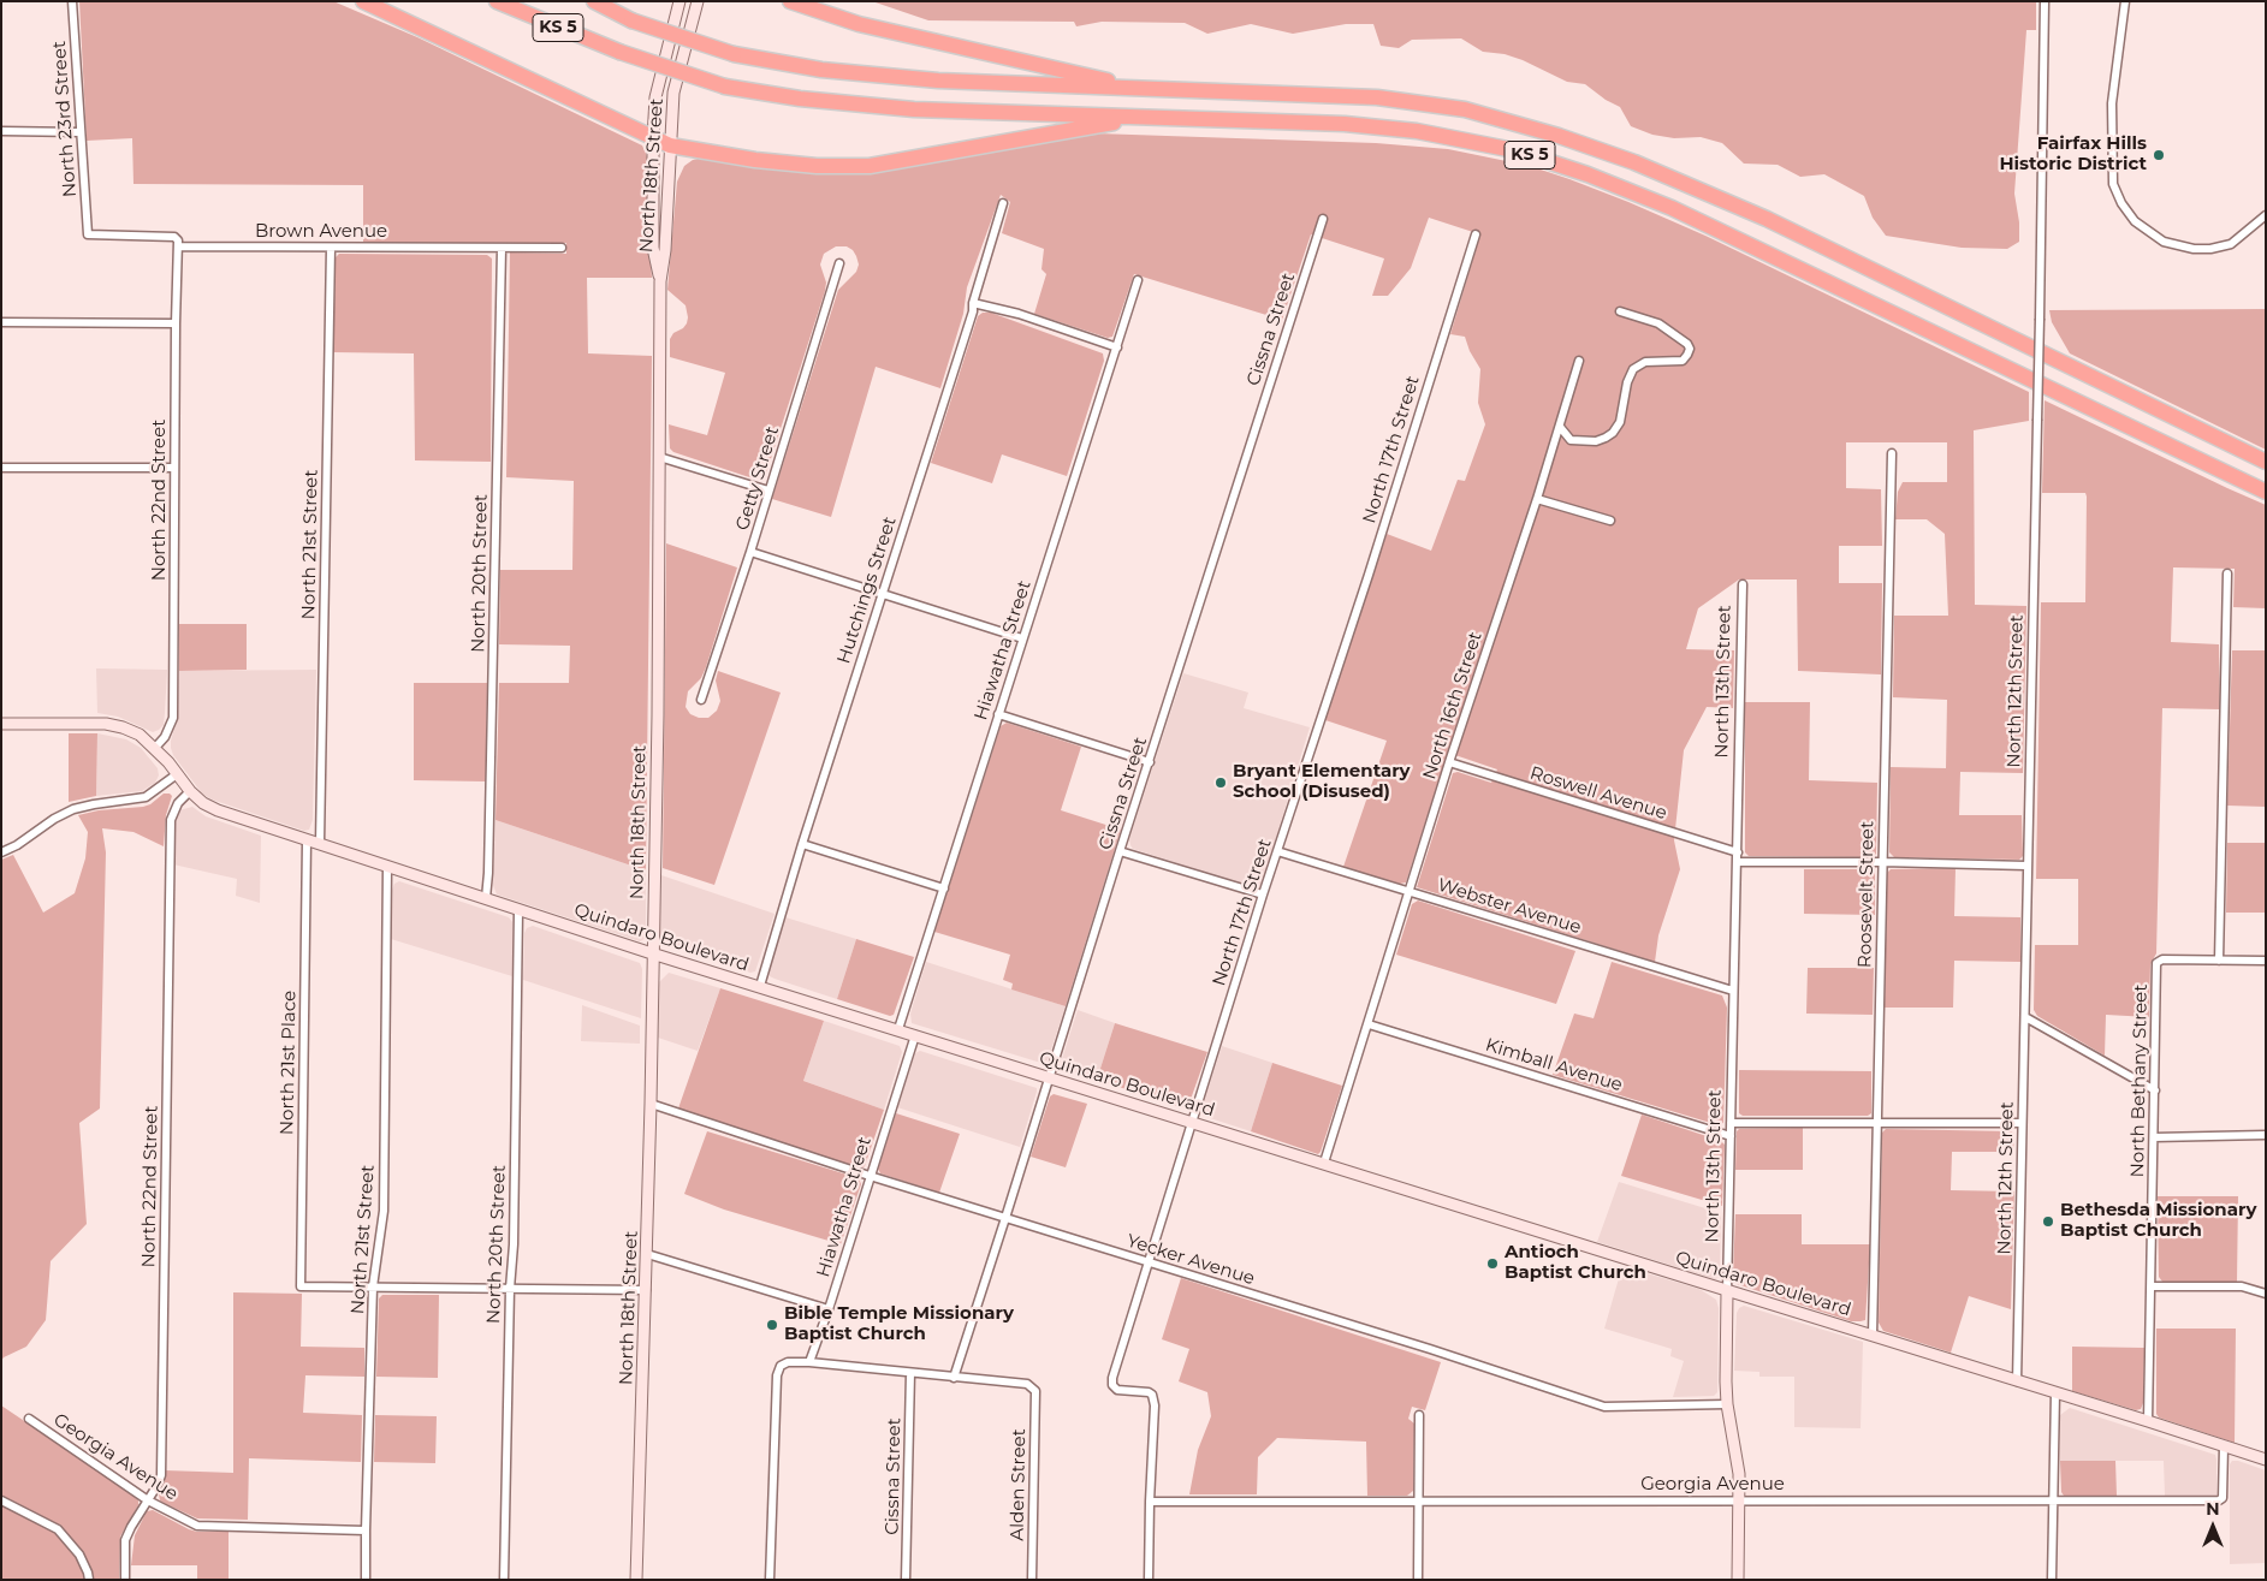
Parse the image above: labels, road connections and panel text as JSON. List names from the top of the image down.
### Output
{
  "streets": {
    "highway": ["KS 5"],
    "main road": ["North 18th Street", "North 13th Street", "Quindaro Boulevard"],
    "street": [
      "North 23rd Street",
      "Brown Avenue",
      "Cissna Street",
      "North 17th Street",
      "Getty Street",
      "North 22nd Street",
      "North 21st Street",
      "North 20th Street",
      "Hutchings Street",
      "Hiawatha Street",
      "North 12th Street",
      "North 16th Street",
      "Roswell Avenue",
      "Roosevelt Street",
      "Webster Avenue",
      "North 21st Place",
      "Kimball Avenue",
      "North Bethany Street",
      "Yecker Avenue",
      "Georgia Avenue",
      "Alden Street"
    ]
  },
  "crossings": [
    ["North 23rd Street", "Brown Avenue"],
    ["North 18th Street", "Quindaro Boulevard"],
    ["North 18th Street", "Yecker Avenue"],
    ["Brown Avenue", "North 22nd Street"],
    ["Brown Avenue", "North 21st Street"],
    ["Brown Avenue", "North 20th Street"],
    ["Cissna Street", "Quindaro Boulevard"],
    ["Cissna Street", "Yecker Avenue"],
    ["Cissna Street", "Alden Street"],
    ["North 17th Street", "Webster Avenue"],
    ["North 17th Street", "Quindaro Boulevard"],
    ["North 17th Street", "Yecker Avenue"],
    ["North 17th Street", "Georgia Avenue"],
    ["North 22nd Street", "Quindaro Boulevard"],
    ["North 22nd Street", "Georgia Avenue"],
    ["North 21st Street", "Quindaro Boulevard"],
    ["North 21st Street", "North 21st Place"],
    ["North 21st Street", "Georgia Avenue"],
    ["North 20th Street", "Quindaro Boulevard"],
    ["Hutchings Street", "Quindaro Boulevard"],
    ["Hiawatha Street", "Quindaro Boulevard"],
    ["Hiawatha Street", "Yecker Avenue"],
    ["North 13th Street", "Roswell Avenue"],
    ["North 13th Street", "Webster Avenue"],
    ["North 13th Street", "Quindaro Boulevard"],
    ["North 13th Street", "Kimball Avenue"],
    ["North 13th Street", "Yecker Avenue"],
    ["North 13th Street", "Georgia Avenue"],
    ["North 12th Street", "Roswell Avenue"],
    ["North 12th Street", "Quindaro Boulevard"],
    ["North 16th Street", "Roswell Avenue"],
    ["North 16th Street", "Webster Avenue"],
    ["North 16th Street", "Quindaro Boulevard"],
    ["North 16th Street", "Kimball Avenue"],
    ["Roswell Avenue", "Roosevelt Street"],
    ["Roosevelt Street", "Quindaro Boulevard"],
    ["Quindaro Boulevard", "North 21st Place"],
    ["Quindaro Boulevard", "North Bethany Street"],
    ["Quindaro Boulevard", "Georgia Avenue"]
  ],
  "places": [
    "Fairfax Hills Historic District",
    "Bryant Elementary School (Disused)",
    "Bethesda Missionary Baptist Church",
    "Antioch Baptist Church",
    "Bible Temple Missionary Baptist Church"
  ],
  "north": "top"
}
